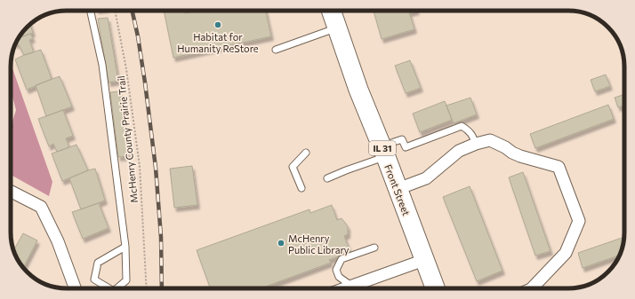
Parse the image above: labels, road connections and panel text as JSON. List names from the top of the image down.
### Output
{
  "streets": {
    "main road": ["IL 31", "Front Street"],
    "path": ["McHenry County Prairie Trail"]
  },
  "places": ["Habitat for Humanity ReStore", "McHenry Public Library"]
}
